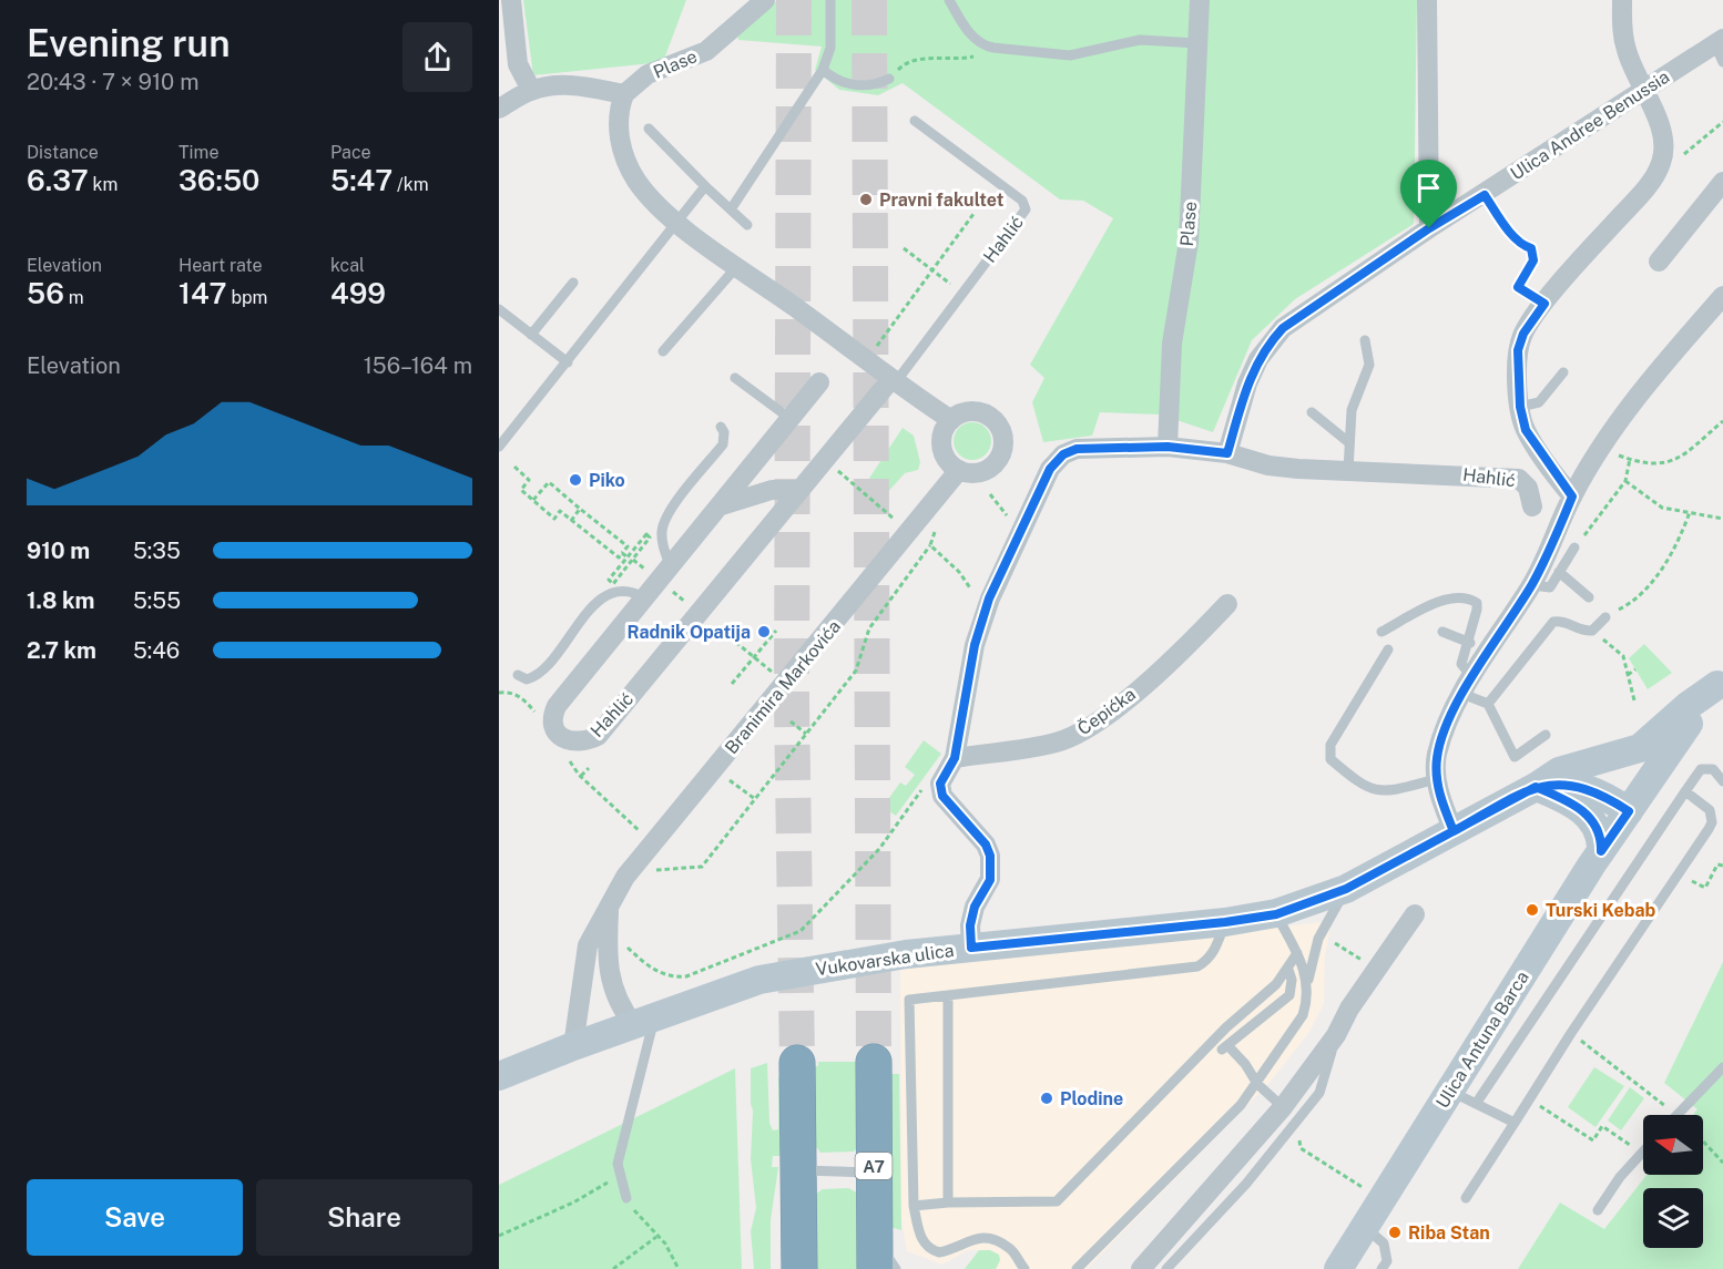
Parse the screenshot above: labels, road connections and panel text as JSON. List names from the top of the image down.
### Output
{
  "streets": {
    "highway": ["A7"],
    "main road": ["Vukovarska ulica", "Ulica Antuna Barca"],
    "street": [
      "Plase",
      "Ulica Andree Benussia",
      "Hahlić",
      "Branimira Markovića",
      "Čepićka"
    ]
  },
  "crossings": [
    ["Plase", "Hahlić"],
    ["Ulica Andree Benussia", "Hahlić"],
    ["Hahlić", "Čepićka"],
    ["Branimira Markovića", "Vukovarska ulica"],
    ["Vukovarska ulica", "Ulica Antuna Barca"]
  ],
  "places": [
    "Pravni fakultet",
    "Piko",
    "Radnik Opatija",
    "Turski Kebab",
    "Plodine",
    "Riba Stan"
  ],
  "north": "left",
  "page": {
    "heading": ["Evening run", "20:43 · 7 × 910 m"],
    "stats": [
      ["Distance", "6.37 km"],
      ["Time", "36:50"],
      ["Pace", "5:47 /km"],
      ["Elevation", "56 m"],
      ["Heart rate", "147 bpm"],
      ["kcal", "499"]
    ],
    "chart": ["Elevation", "156–164 m"],
    "list": [
      {
        "name": "910 m",
        "note": "5:35"
      },
      {
        "name": "1.8 km",
        "note": "5:55"
      },
      {
        "name": "2.7 km",
        "note": "5:46"
      }
    ],
    "buttons": ["Save", "Share"]
  }
}
